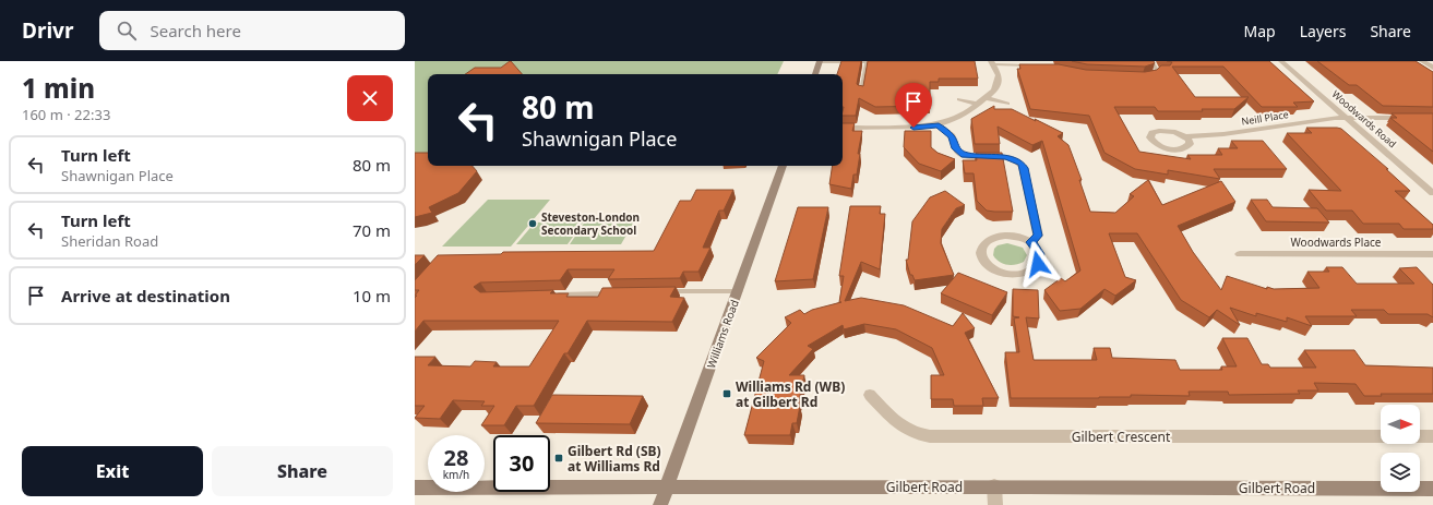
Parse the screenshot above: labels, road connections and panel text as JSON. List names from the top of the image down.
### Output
{
  "streets": {
    "main road": ["Williams Road", "Gilbert Road"],
    "street": [
      "Neill Place",
      "Woodwards Road",
      "Woodwards Place",
      "Gilbert Crescent"
    ]
  },
  "crossings": [
    ["Neill Place", "Woodwards Road"],
    ["Williams Road", "Gilbert Road"]
  ],
  "places": {
    "other": ["Steveston-London Secondary School"],
    "transit": ["Williams Rd (WB) at Gilbert Rd", "Gilbert Rd (SB) at Williams Rd"]
  },
  "north": "right",
  "page": {
    "header": "Drivr",
    "search": "Search here",
    "nav": ["Map", "Layers", "Share"],
    "heading": ["1 min", "160 m · 22:33"],
    "turn": ["80 m", "Shawnigan Place"],
    "list": [
      {
        "name": "Turn left",
        "note": "Shawnigan Place",
        "value": "80 m"
      },
      {
        "name": "Turn left",
        "note": "Sheridan Road",
        "value": "70 m"
      },
      {
        "name": "Arrive at destination",
        "value": "10 m"
      }
    ],
    "speed": "28 km/h",
    "limit": "30",
    "buttons": ["Exit", "Share"]
  }
}
